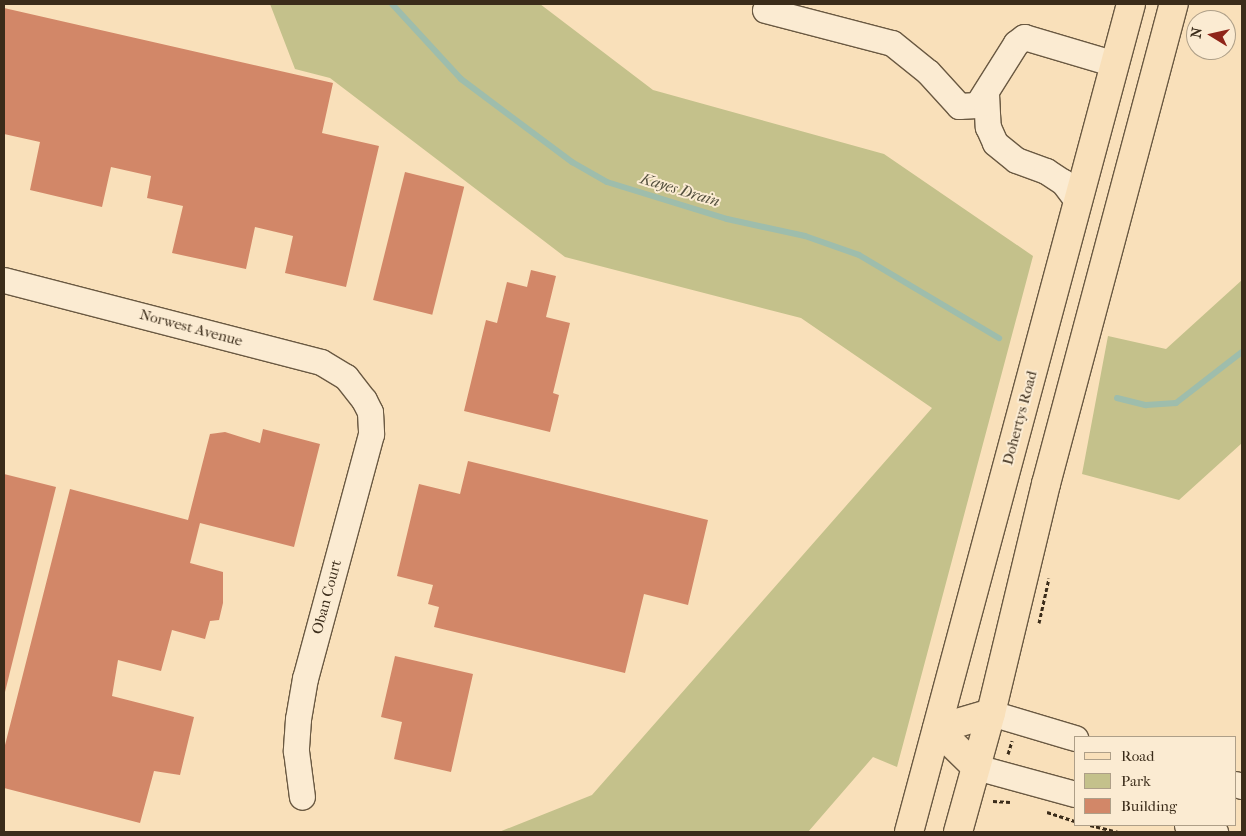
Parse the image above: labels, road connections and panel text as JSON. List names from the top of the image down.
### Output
{
  "streets": {
    "main road": ["Dohertys Road"],
    "street": ["Norwest Avenue", "Oban Court"]
  },
  "crossings": [
    ["Norwest Avenue", "Oban Court"]
  ],
  "water": ["Kayes Drain"],
  "legend": ["Road", "Park", "Building"],
  "north": "left"
}
